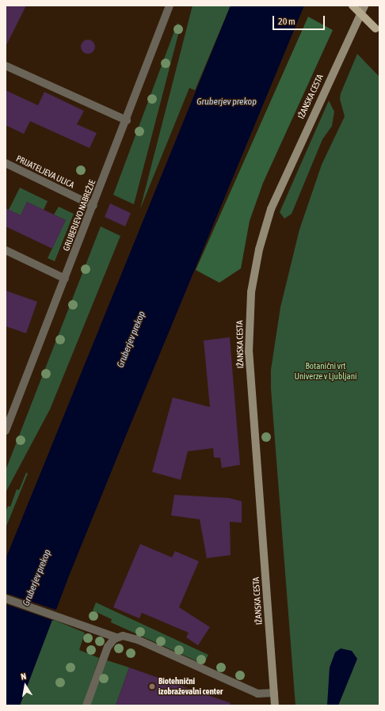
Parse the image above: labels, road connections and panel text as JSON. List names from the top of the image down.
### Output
{
  "streets": {
    "main road": ["IŽANSKA CESTA"],
    "street": ["PRIJATELJEVA ULICA", "GRUBERJEVO NABREŽJE"]
  },
  "crossings": [
    ["PRIJATELJEVA ULICA", "GRUBERJEVO NABREŽJE"]
  ],
  "water": ["Gruberjev prekop"],
  "parks": ["Botanični vrt Univerze v Ljubljani"],
  "places": ["Biotehnični izobraževalni center"],
  "scale_bar": "20 m",
  "north": "top"
}
